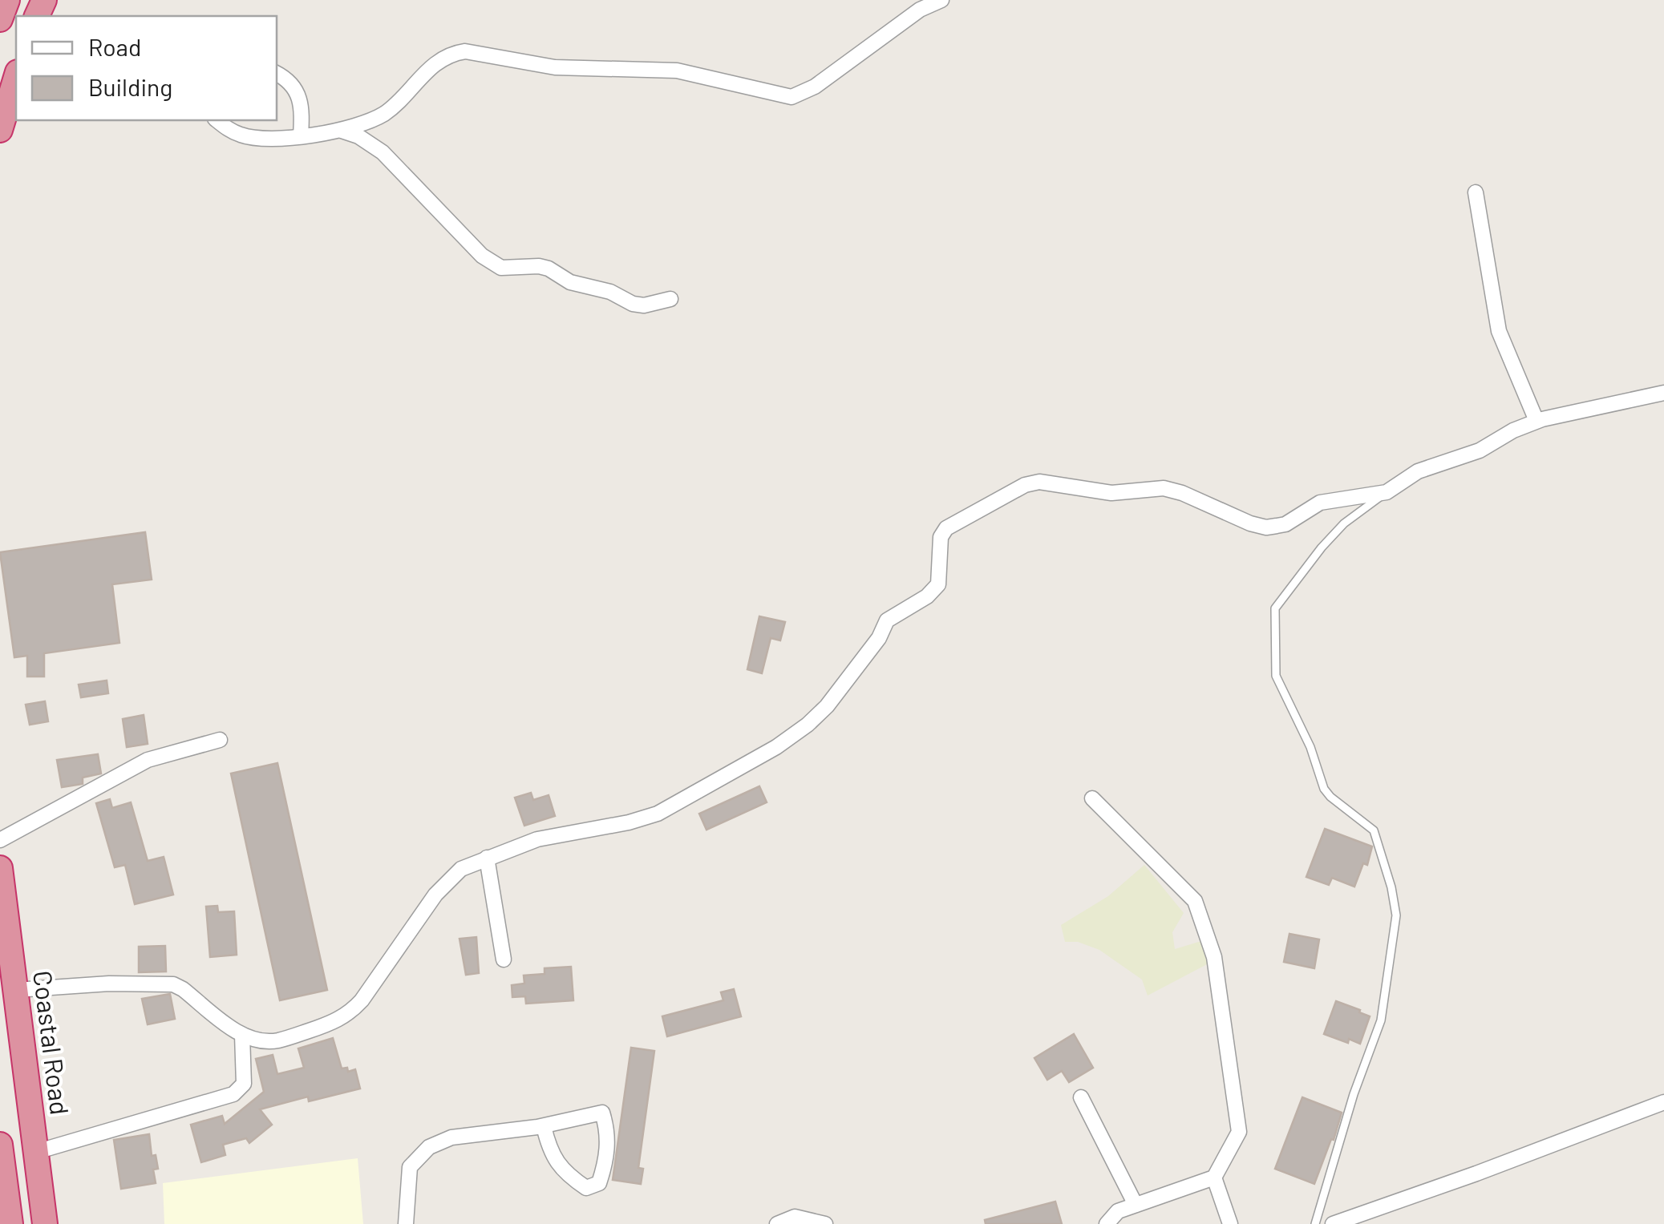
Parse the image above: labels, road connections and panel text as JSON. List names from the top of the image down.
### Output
{
  "streets": {
    "highway": ["Coastal Road"]
  },
  "legend": ["Road", "Building"]
}
